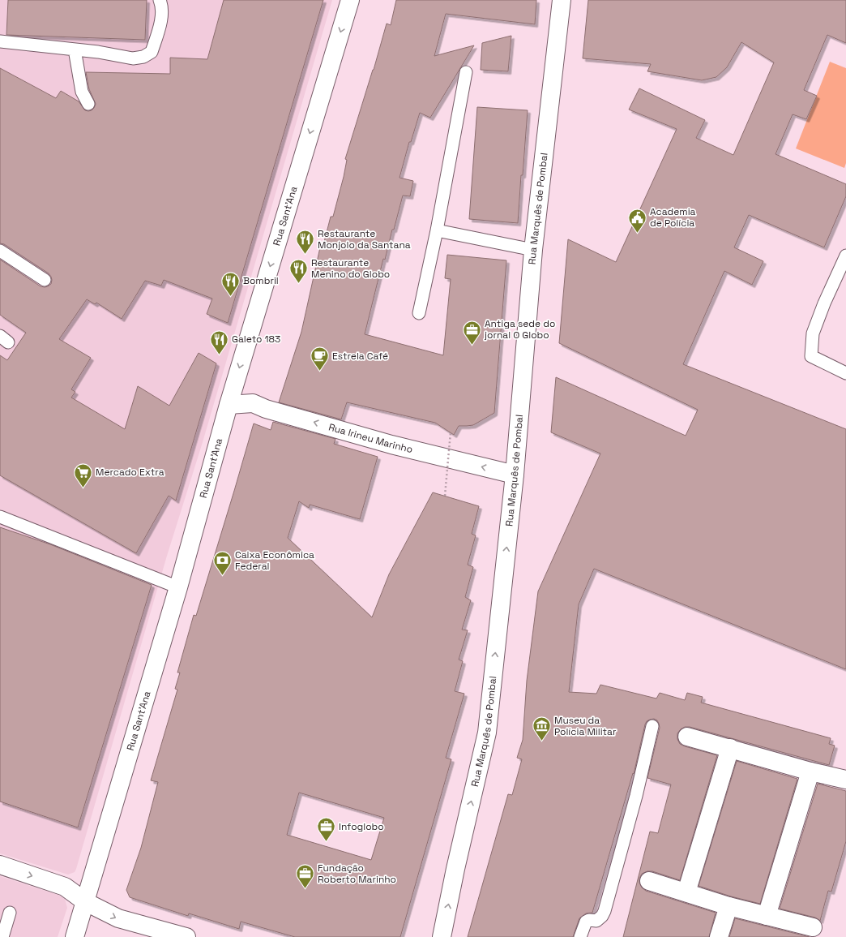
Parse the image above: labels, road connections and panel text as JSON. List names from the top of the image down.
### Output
{
  "streets": {
    "street": ["Rua Marquês de Pombal", "Rua Sant'Ana", "Rua Irineu Marinho"]
  },
  "crossings": [
    ["Rua Marquês de Pombal", "Rua Irineu Marinho"],
    ["Rua Sant'Ana", "Rua Irineu Marinho"]
  ],
  "one_way": ["Rua Marquês de Pombal", "Rua Sant'Ana", "Rua Irineu Marinho"],
  "places": {
    "public building": ["Academia de Polícia"],
    "restaurant": [
      "Restaurante Monjolo da Santana",
      "Restaurante Menino do Globo",
      "Bombril",
      "Galeto 183"
    ],
    "office": ["Antiga sede do jornal O Globo", "Infoglobo", "Fundação Roberto Marinho"],
    "cafe": ["Estrela Café"],
    "supermarket": ["Mercado Extra"],
    "bank": ["Caixa Econômica Federal"],
    "museum": ["Museu da Polícia Militar"]
  }
}
